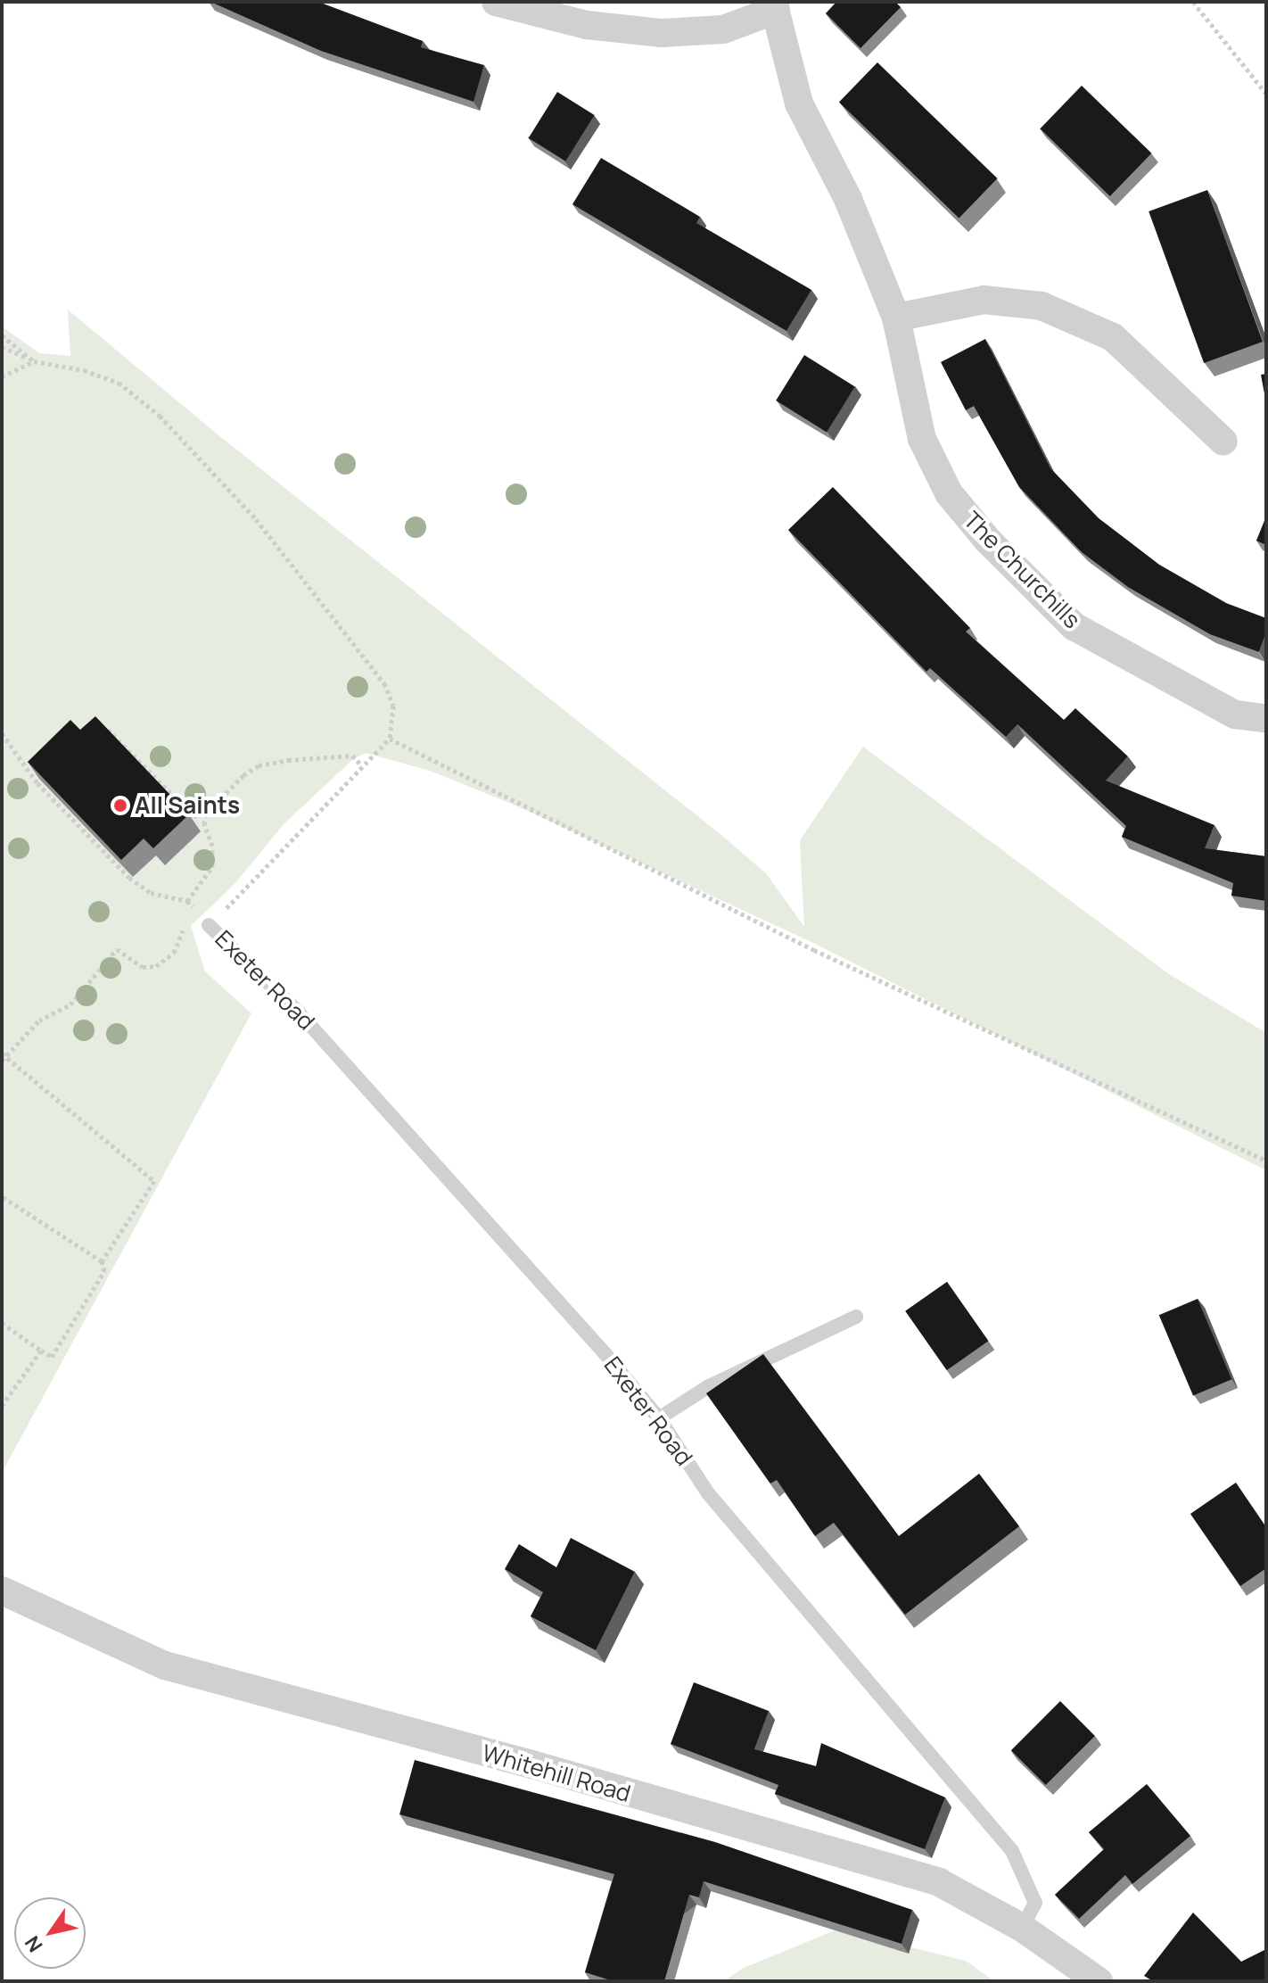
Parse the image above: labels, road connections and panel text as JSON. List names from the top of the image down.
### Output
{
  "streets": {
    "street": ["The Churchills", "Whitehill Road"],
    "lane": ["Exeter Road"]
  },
  "crossings": [
    ["Exeter Road", "Whitehill Road"]
  ],
  "places": ["All Saints"],
  "north": "bottom left"
}
